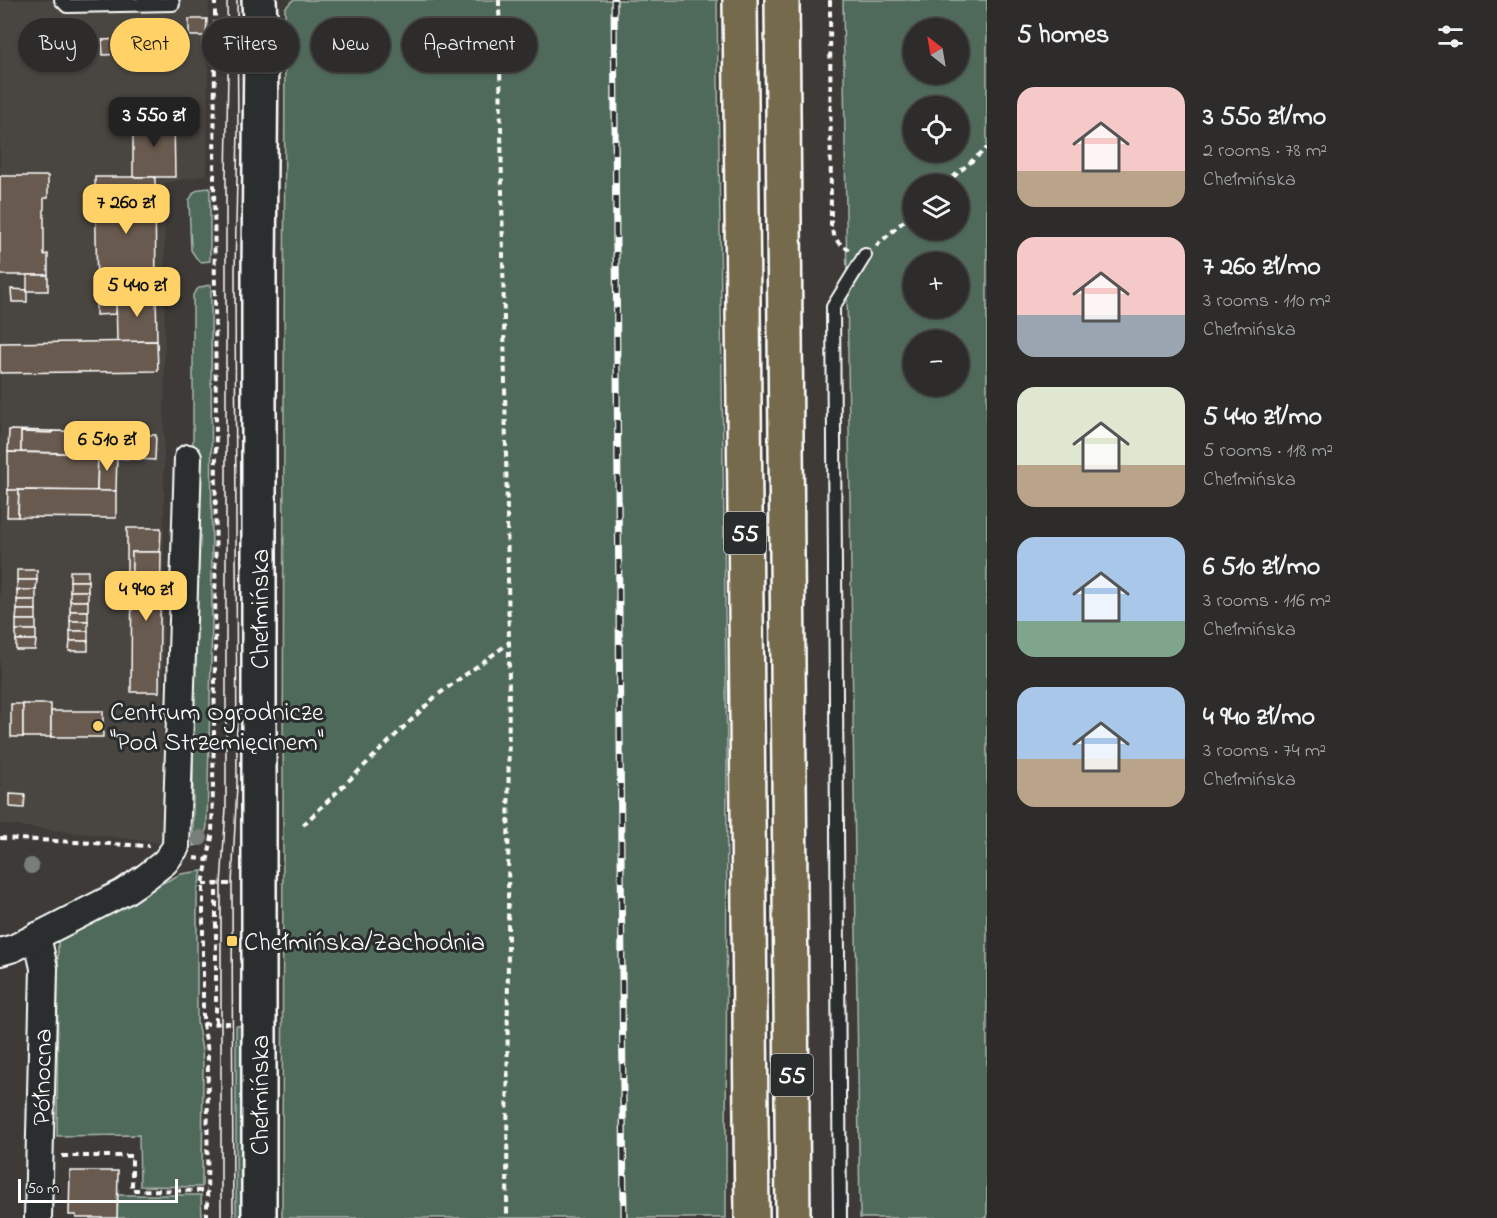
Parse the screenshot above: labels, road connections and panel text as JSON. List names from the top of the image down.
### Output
{
  "streets": {
    "main road": ["55", "Chełmińska"],
    "street": ["Północna"]
  },
  "places": {
    "other": ["Centrum Ogrodnicze \"Pod Strzemięcinem\""],
    "transit": ["Chełmińska/Zachodnia"]
  },
  "scale_bar": "50 m",
  "north": "top left",
  "page": {
    "heading": "5 homes",
    "map_buttons": ["+", "−"],
    "chip": [
      "Buy",
      "Rent",
      "Filters",
      "New",
      "Apartment"
    ],
    "list": [
      {
        "name": "3 550 zł/mo",
        "note": "2 rooms · 78 m² · Chełmińska"
      },
      {
        "name": "7 260 zł/mo",
        "note": "3 rooms · 110 m² · Chełmińska"
      },
      {
        "name": "5 440 zł/mo",
        "note": "5 rooms · 118 m² · Chełmińska"
      },
      {
        "name": "6 510 zł/mo",
        "note": "3 rooms · 116 m² · Chełmińska"
      },
      {
        "name": "4 940 zł/mo",
        "note": "3 rooms · 74 m² · Chełmińska"
      }
    ],
    "price": [
      "3 550 zł",
      "7 260 zł",
      "5 440 zł",
      "6 510 zł",
      "4 940 zł"
    ],
    "scale": "50 m"
  }
}
